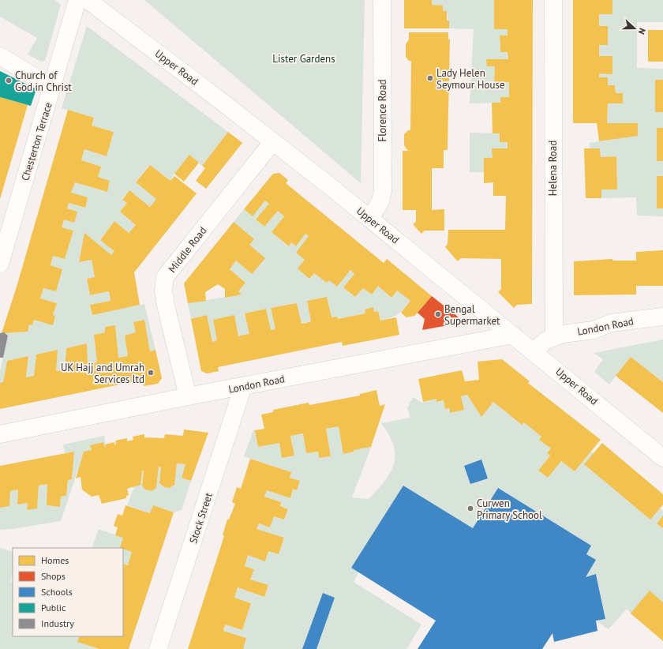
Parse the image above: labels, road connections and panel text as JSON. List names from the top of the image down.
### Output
{
  "streets": {
    "street": [
      "Upper Road",
      "Florence Road",
      "Chesterton Terrace",
      "Helena Road",
      "Middle Road",
      "London Road",
      "Stock Street"
    ]
  },
  "crossings": [
    ["Upper Road", "Florence Road"],
    ["Upper Road", "Middle Road"],
    ["Upper Road", "London Road"],
    ["Helena Road", "London Road"],
    ["Middle Road", "London Road"],
    ["London Road", "Stock Street"]
  ],
  "parks": ["Lister Gardens"],
  "places": [
    "Lady Helen Seymour House",
    "Church of God in Christ",
    "Bengal Supermarket",
    "UK Hajj and Umrah Services ltd",
    "Curwen Primary School"
  ],
  "legend": [
    "Homes",
    "Shops",
    "Schools",
    "Public",
    "Industry"
  ],
  "north": "right"
}
